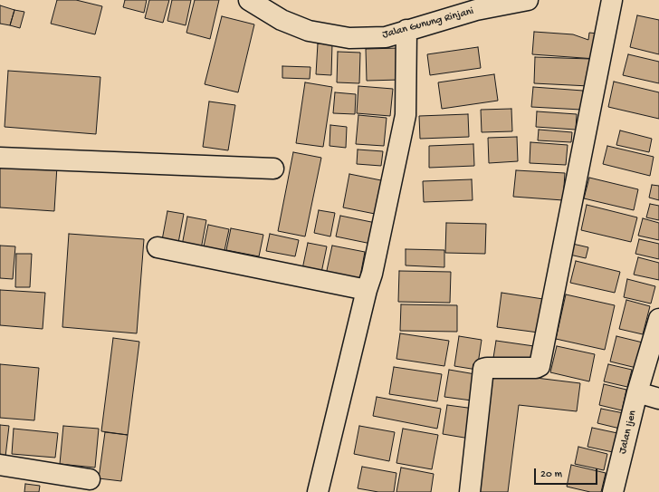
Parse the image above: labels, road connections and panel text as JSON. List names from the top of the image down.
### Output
{
  "streets": {
    "street": ["Jalan Gunung Rinjani", "Jalan Ijen"]
  },
  "scale_bar": "20 m"
}
